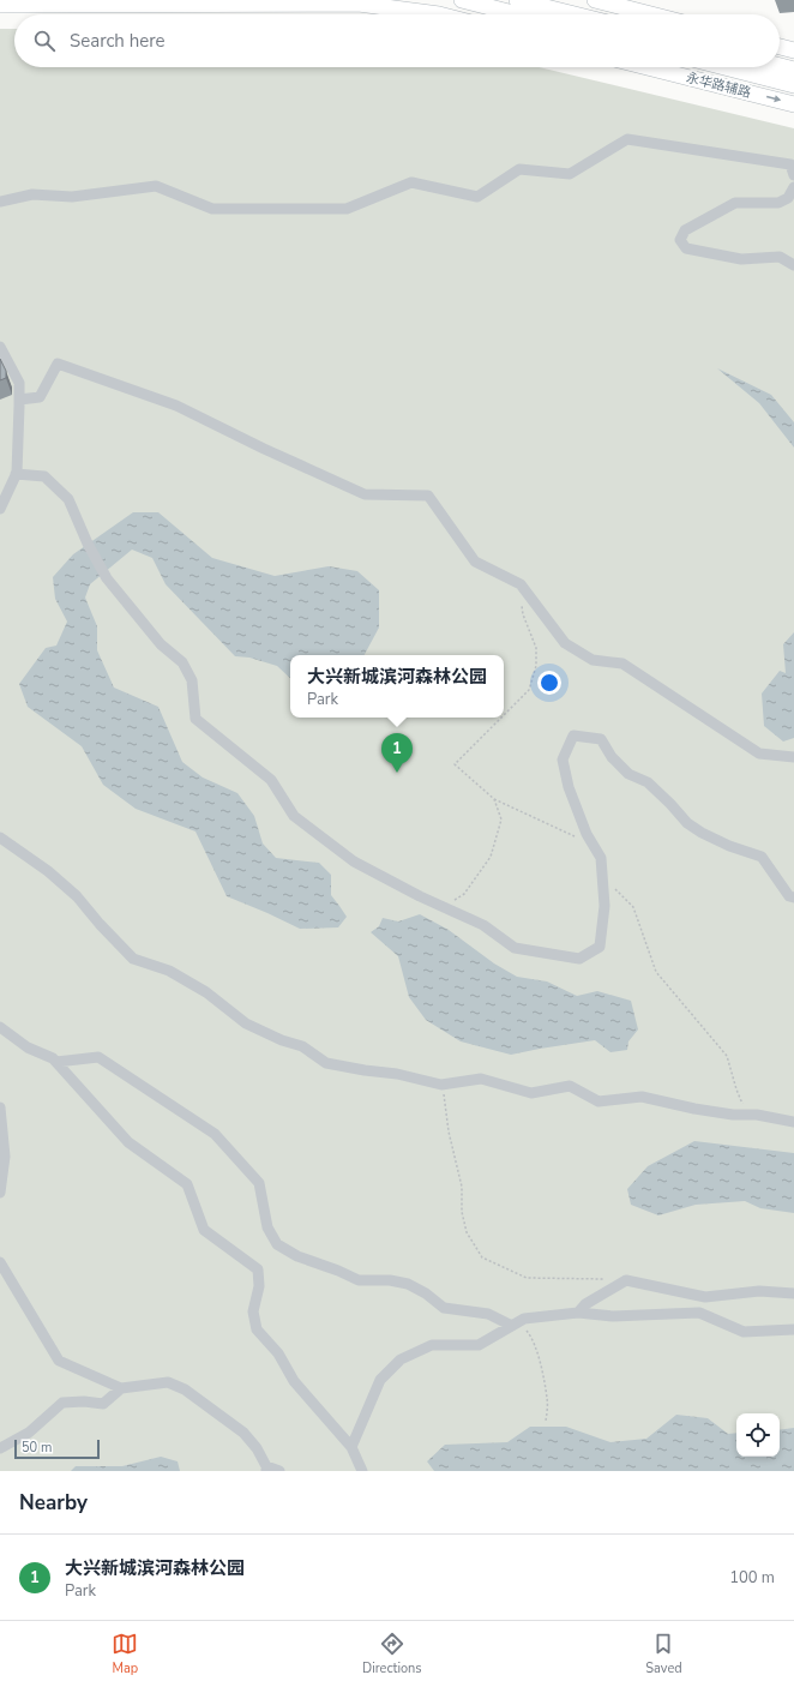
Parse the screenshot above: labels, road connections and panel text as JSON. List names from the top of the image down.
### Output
{
  "streets": {
    "street": ["永华路辅路"]
  },
  "scale_bar": "50 m",
  "page": {
    "search": "Search here",
    "popup": ["大兴新城滨河森林公园", "Park"],
    "pins": "1",
    "scale": "50 m",
    "heading": "Nearby",
    "list": [
      {
        "mark": "1",
        "name": "大兴新城滨河森林公园",
        "note": "Park",
        "value": "100 m"
      }
    ],
    "nav": ["Map", "Directions", "Saved"]
  }
}
